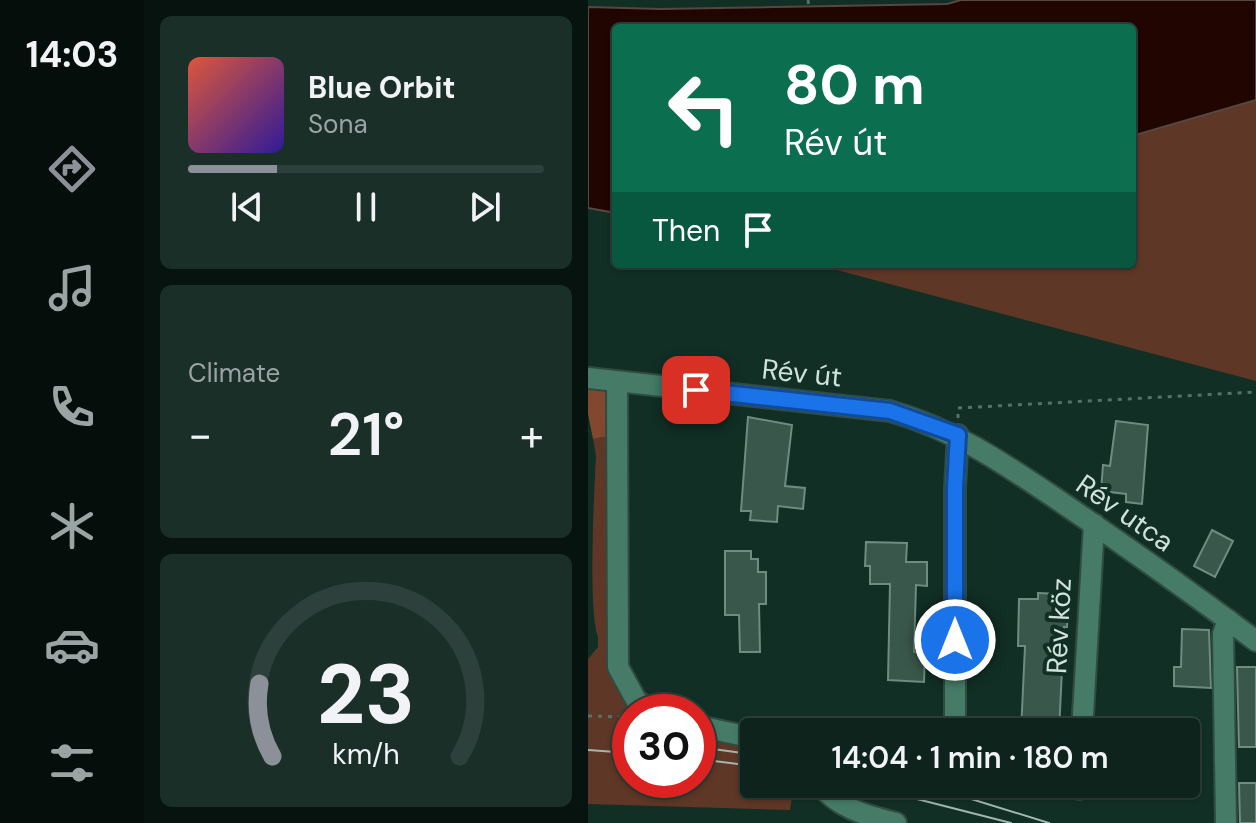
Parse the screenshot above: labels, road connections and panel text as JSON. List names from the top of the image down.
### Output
{
  "streets": {
    "street": ["Rév út", "Rév utca", "Rév köz"]
  },
  "crossings": [
    ["Rév út", "Rév utca"],
    ["Rév utca", "Rév köz"]
  ],
  "page": {
    "tabs": "14:03",
    "turn": ["80 m", "Rév út"],
    "song": ["Blue Orbit", "Sona"],
    "then": "Then",
    "tile": "Climate",
    "heat": ["−", "21°", "+"],
    "limit": "30",
    "trip": "14:04 · 1 min · 180 m",
    "gauge": ["23", "km/h"]
  }
}
